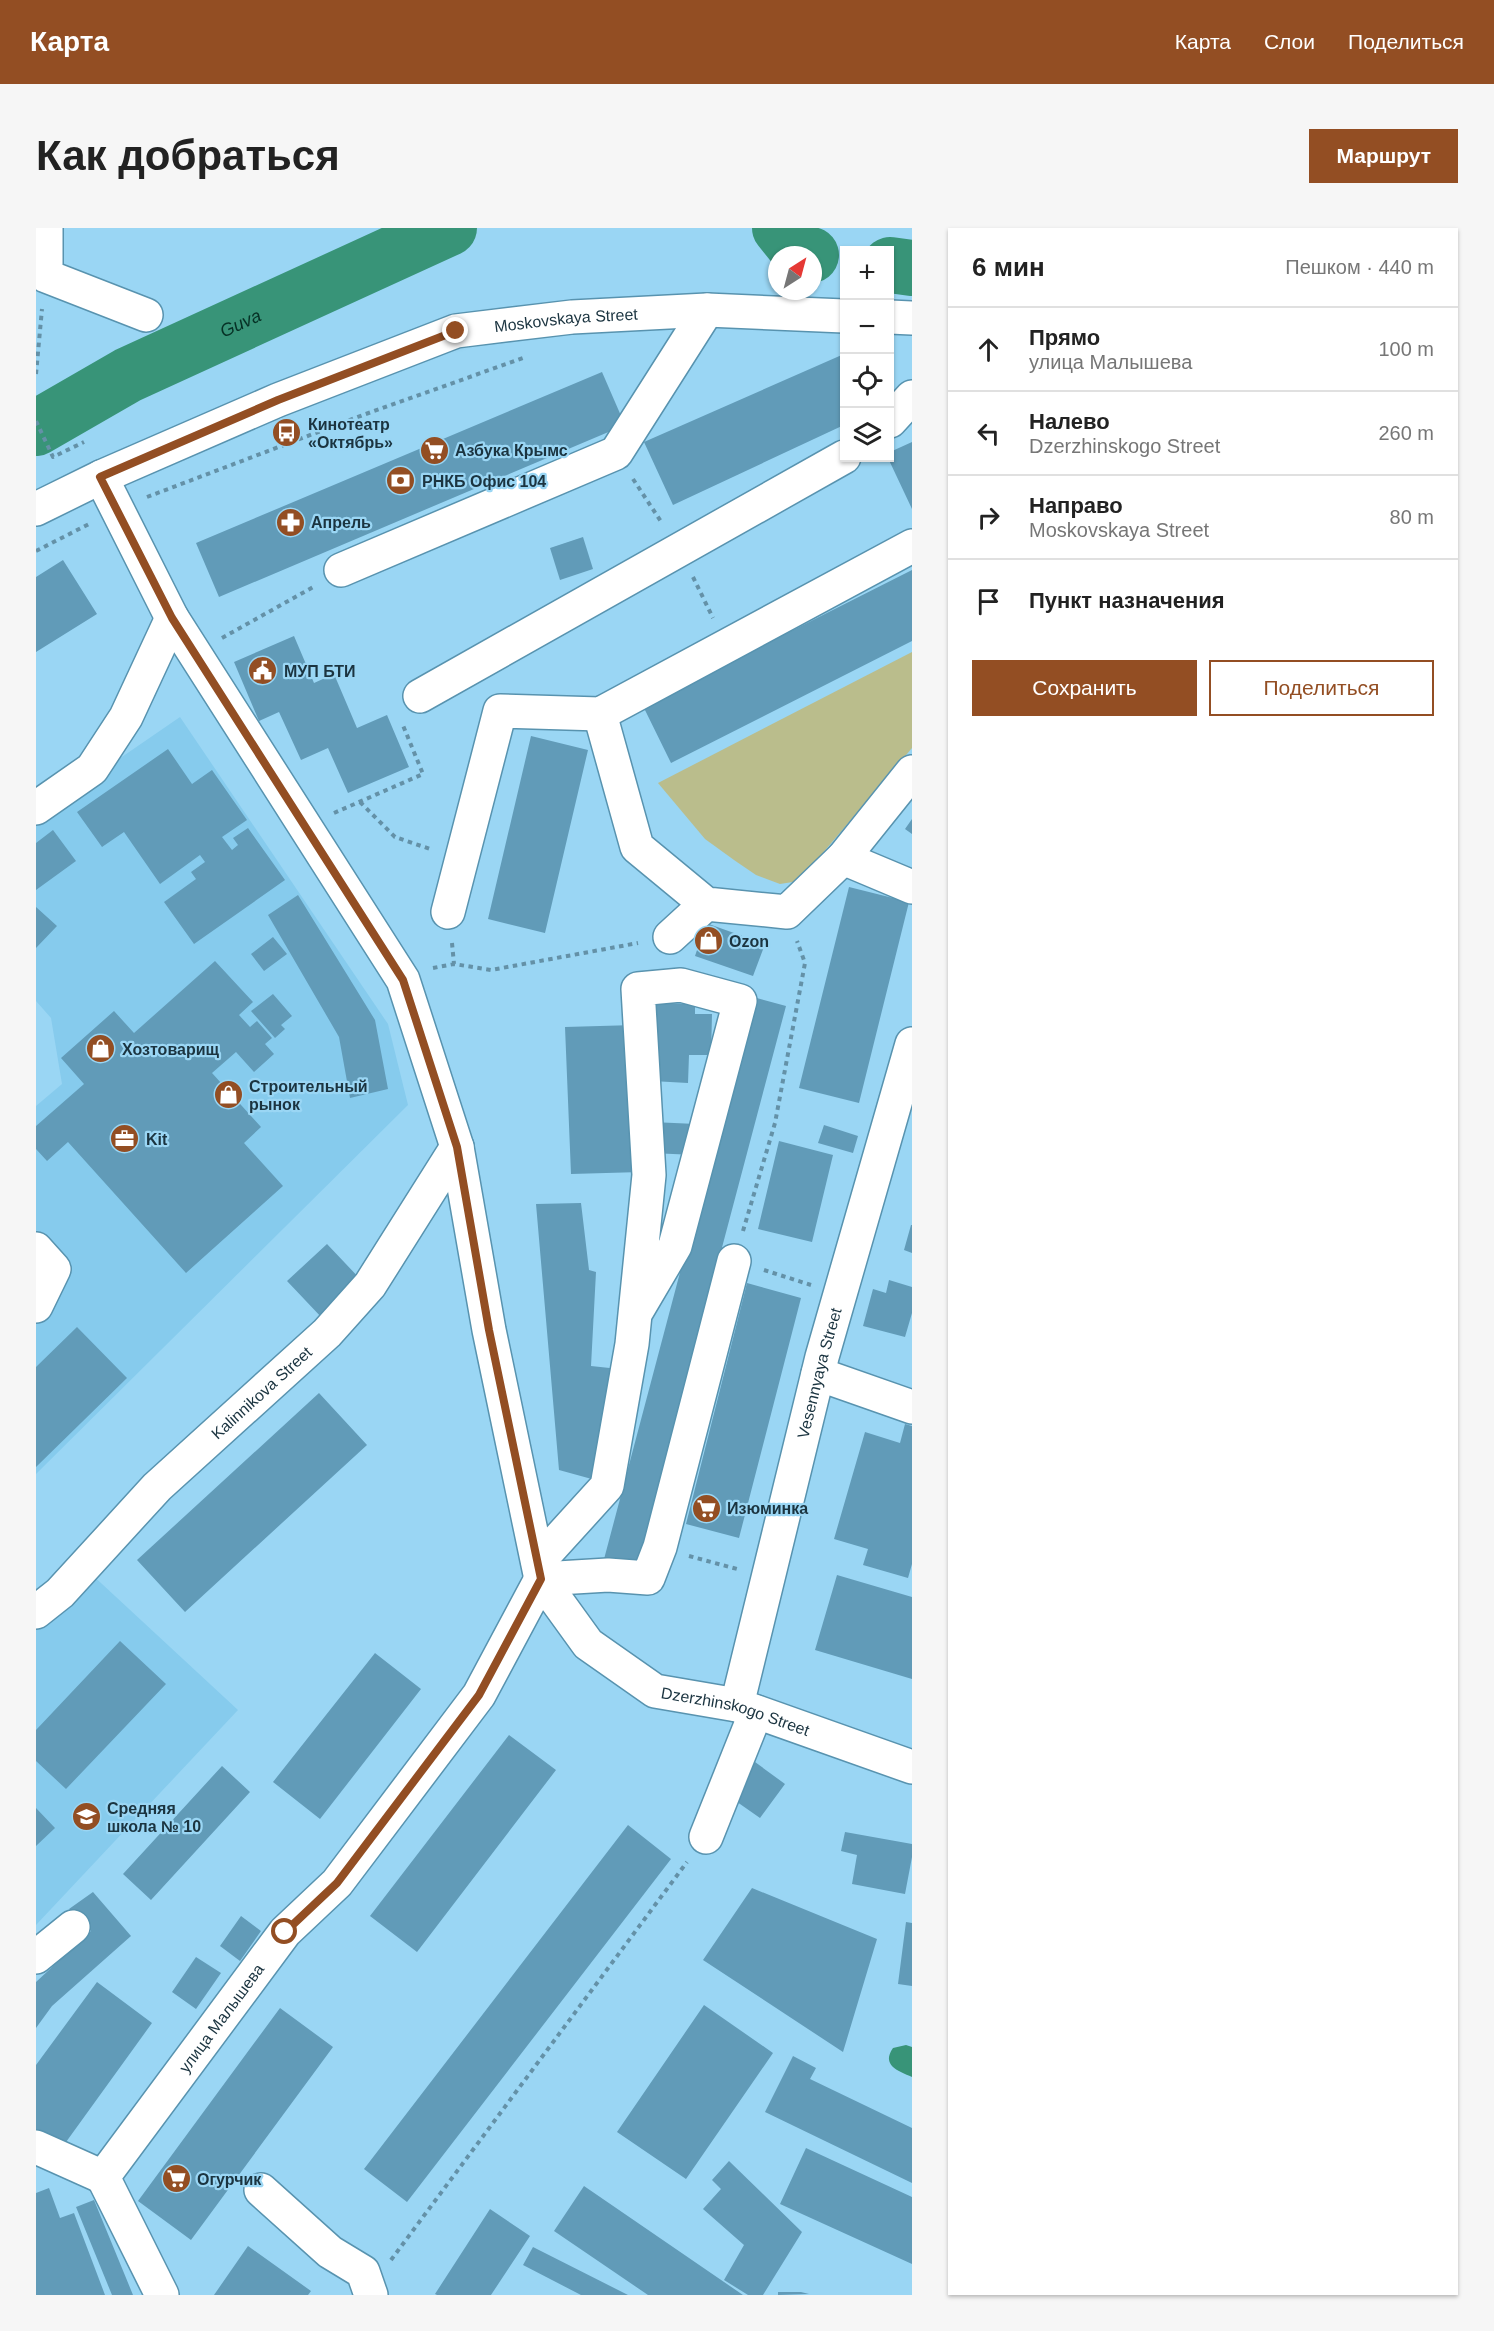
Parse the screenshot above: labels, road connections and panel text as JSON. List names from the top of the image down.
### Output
{
  "streets": {
    "street": [
      "Moskovskaya Street",
      "Vesennyaya Street",
      "Kalinnikova Street",
      "Dzerzhinskogo Street",
      "улица Малышева"
    ]
  },
  "crossings": [
    ["Moskovskaya Street", "Dzerzhinskogo Street"],
    ["Vesennyaya Street", "Dzerzhinskogo Street"],
    ["Kalinnikova Street", "Dzerzhinskogo Street"],
    ["Dzerzhinskogo Street", "улица Малышева"]
  ],
  "water": ["Guva"],
  "places": {
    "bus stop": ["Кинотеатр «Октябрь»"],
    "supermarket": ["Азбука Крымс", "Изюминка", "Огурчик"],
    "bank": ["РНКБ Офис 104"],
    "pharmacy": ["Апрель"],
    "public building": ["МУП БТИ"],
    "shop": ["Ozon", "Хозтоварищ", "Строительный рынок"],
    "office": ["Kit"],
    "school or university": ["Средняя школа № 10"]
  },
  "north": "top right",
  "page": {
    "header": "Карта",
    "nav": ["Карта", "Слои", "Поделиться"],
    "buttons": [
      "Маршрут",
      ["Сохранить", "Поделиться"]
    ],
    "title": "Как добраться",
    "heading": ["6 мин", "Пешком · 440 m"],
    "map_buttons": ["+", "−"],
    "list": [
      ["Прямо", "улица Малышева", "100 m"],
      ["Налево", "Dzerzhinskogo Street", "260 m"],
      ["Направо", "Moskovskaya Street", "80 m"],
      "Пункт назначения"
    ]
  }
}
